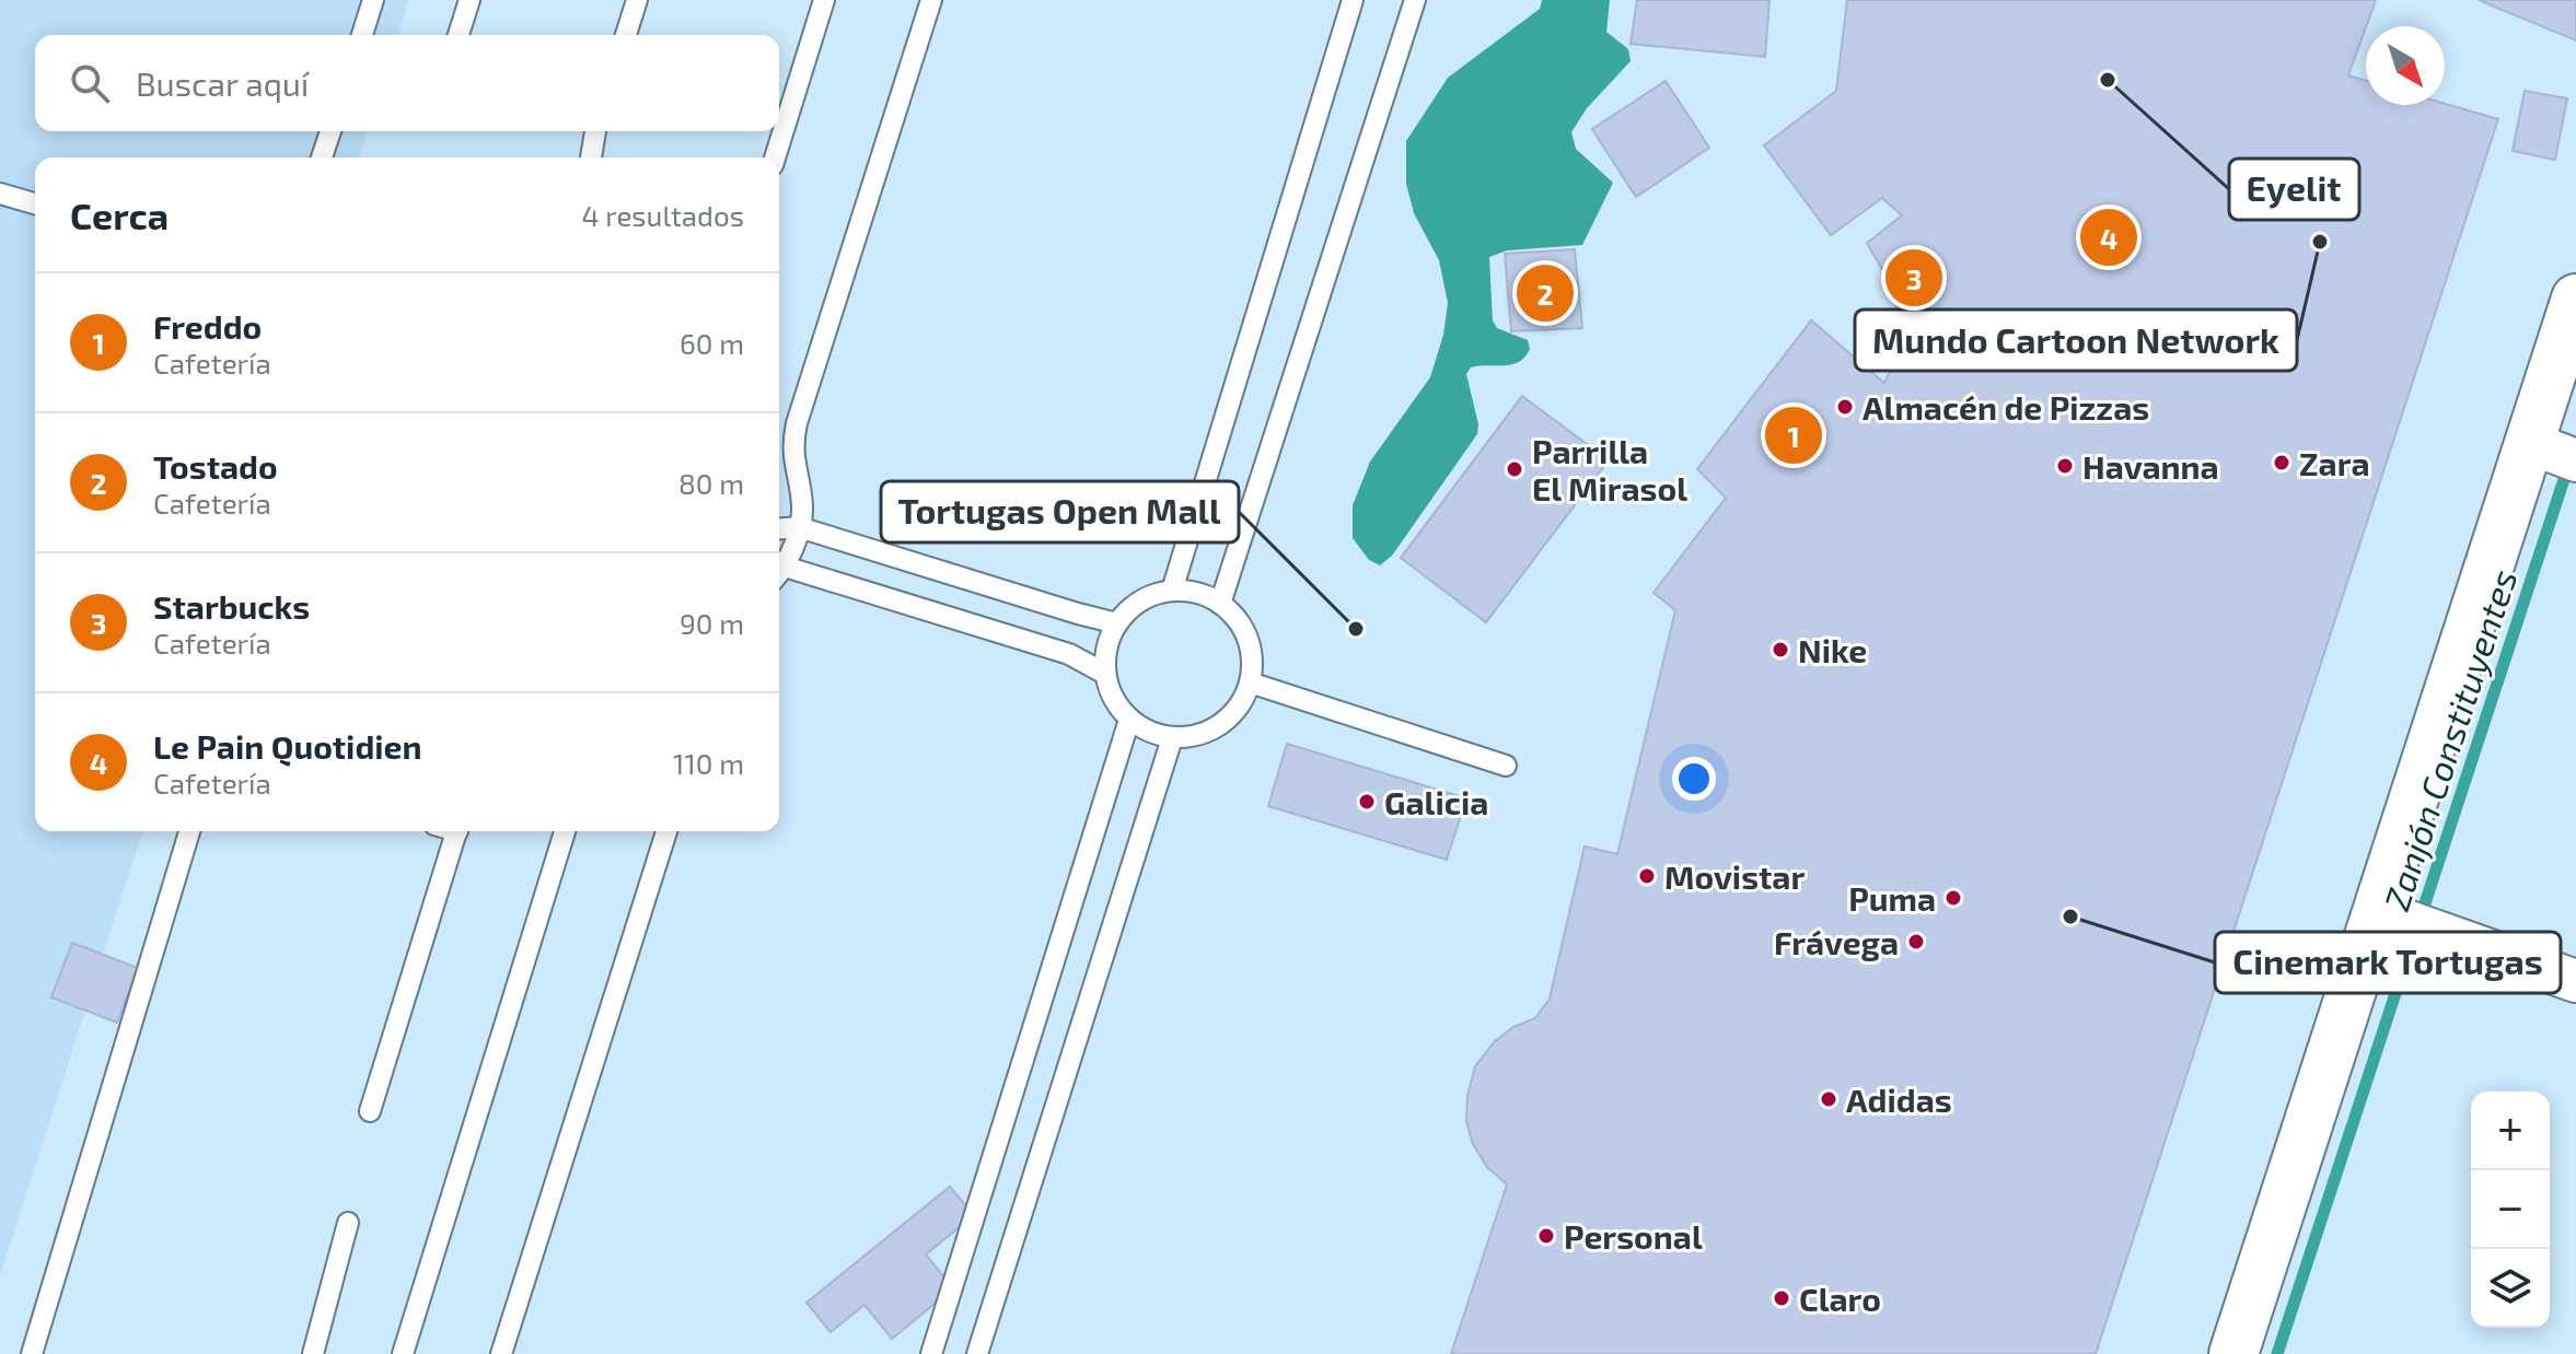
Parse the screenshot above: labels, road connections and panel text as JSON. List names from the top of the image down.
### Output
{
  "water": ["Zanjón Constituyentes"],
  "places": [
    "Eyelit",
    "Mundo Cartoon Network",
    "Almacén de Pizzas",
    "Zara",
    "Havanna",
    "Parrilla El Mirasol",
    "Tortugas Open Mall",
    "Nike",
    "Galicia",
    "Movistar",
    "Puma",
    "Cinemark Tortugas",
    "Frávega",
    "Adidas",
    "Personal",
    "Claro"
  ],
  "north": "bottom right",
  "page": {
    "search": "Buscar aquí",
    "heading": ["Cerca", "4 resultados"],
    "pins": [
      "4",
      "3",
      "2",
      "1"
    ],
    "list": [
      {
        "mark": "1",
        "name": "Freddo",
        "note": "Cafetería",
        "value": "60 m"
      },
      {
        "mark": "2",
        "name": "Tostado",
        "note": "Cafetería",
        "value": "80 m"
      },
      {
        "mark": "3",
        "name": "Starbucks",
        "note": "Cafetería",
        "value": "90 m"
      },
      {
        "mark": "4",
        "name": "Le Pain Quotidien",
        "note": "Cafetería",
        "value": "110 m"
      }
    ],
    "map_buttons": ["+", "−"]
  }
}
